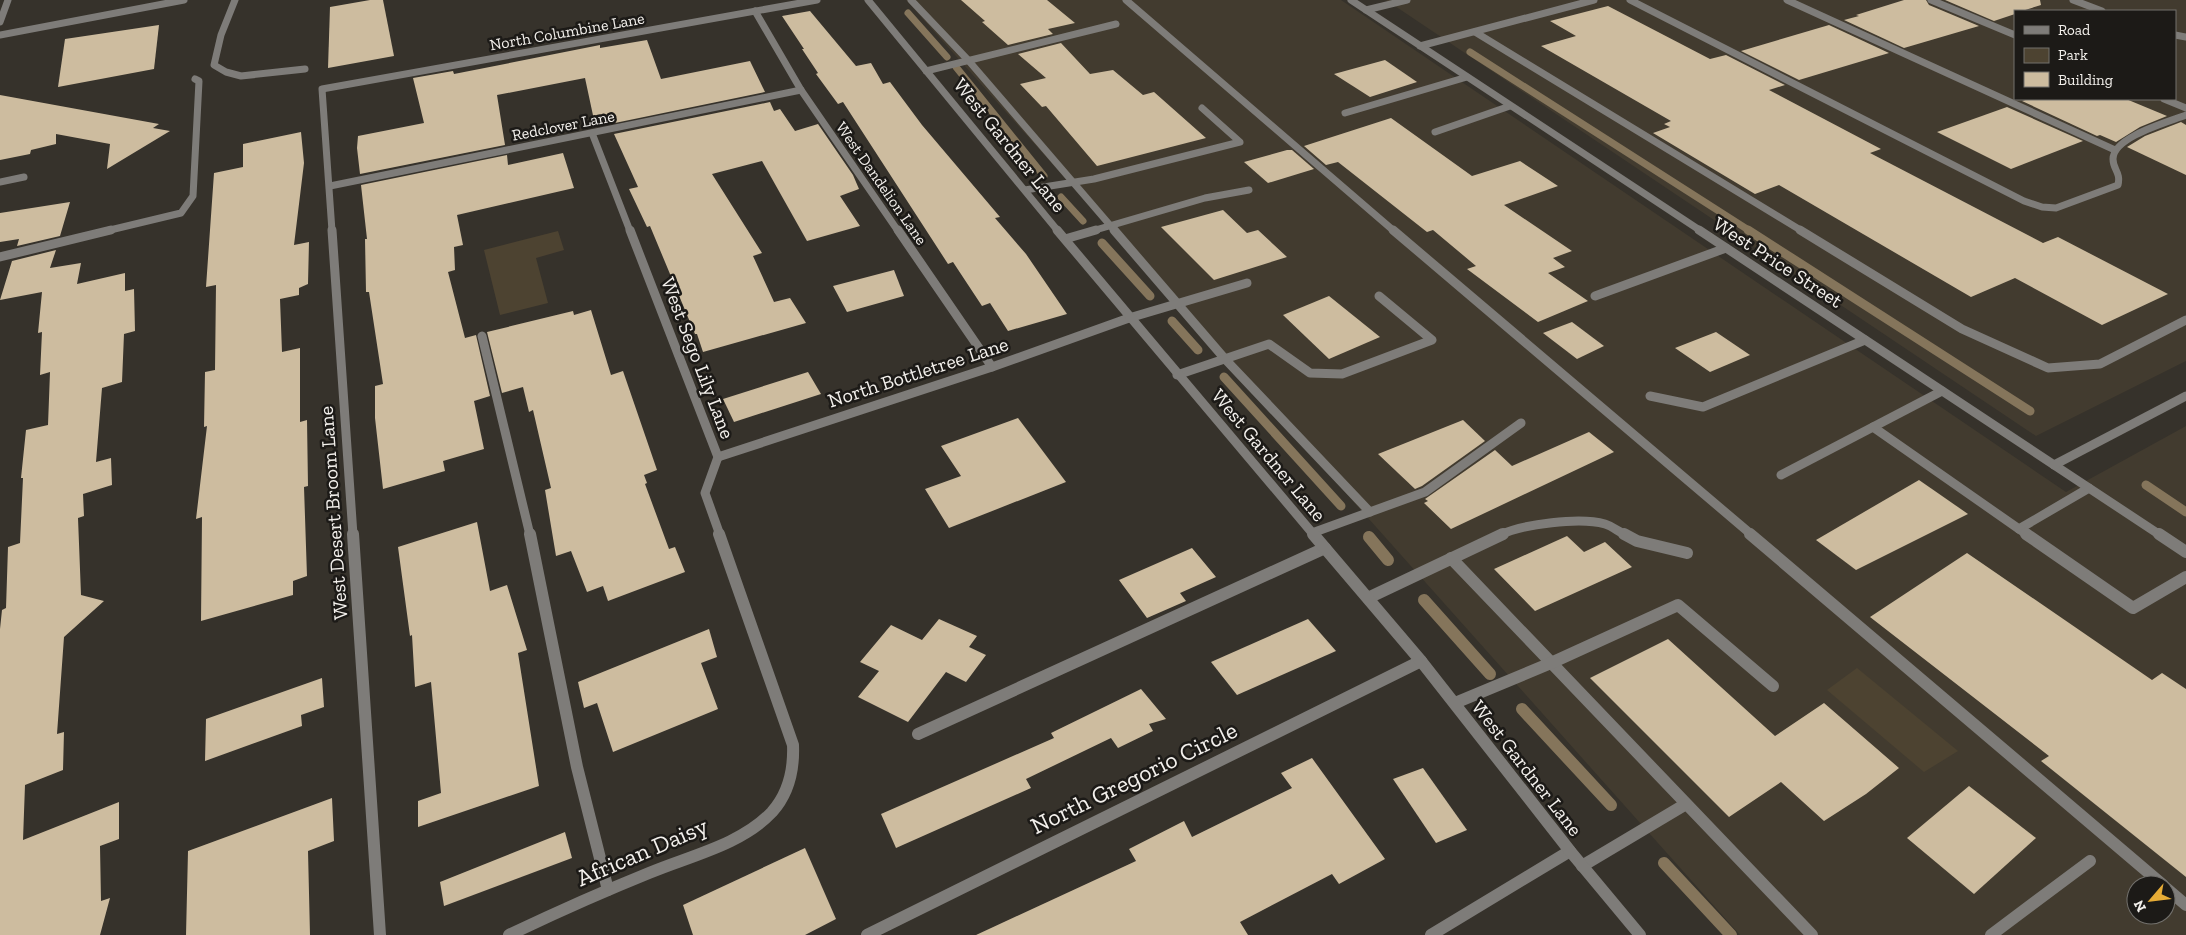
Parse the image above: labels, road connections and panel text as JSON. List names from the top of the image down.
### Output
{
  "streets": {
    "street": [
      "North Columbine Lane",
      "Redclover Lane",
      "West Gardner Lane",
      "West Dandelion Lane",
      "West Price Street",
      "West Sego Lily Lane",
      "North Bottletree Lane",
      "West Desert Broom Lane",
      "North Gregorio Circle",
      "African Daisy"
    ]
  },
  "crossings": [
    ["North Columbine Lane", "West Dandelion Lane"],
    ["North Columbine Lane", "West Desert Broom Lane"],
    ["Redclover Lane", "West Dandelion Lane"],
    ["Redclover Lane", "West Sego Lily Lane"],
    ["Redclover Lane", "West Desert Broom Lane"],
    ["West Gardner Lane", "North Bottletree Lane"],
    ["West Gardner Lane", "North Gregorio Circle"],
    ["West Dandelion Lane", "North Bottletree Lane"],
    ["West Sego Lily Lane", "North Bottletree Lane"],
    ["West Sego Lily Lane", "African Daisy"]
  ],
  "legend": ["Road", "Park", "Building"],
  "north": "bottom left"
}
